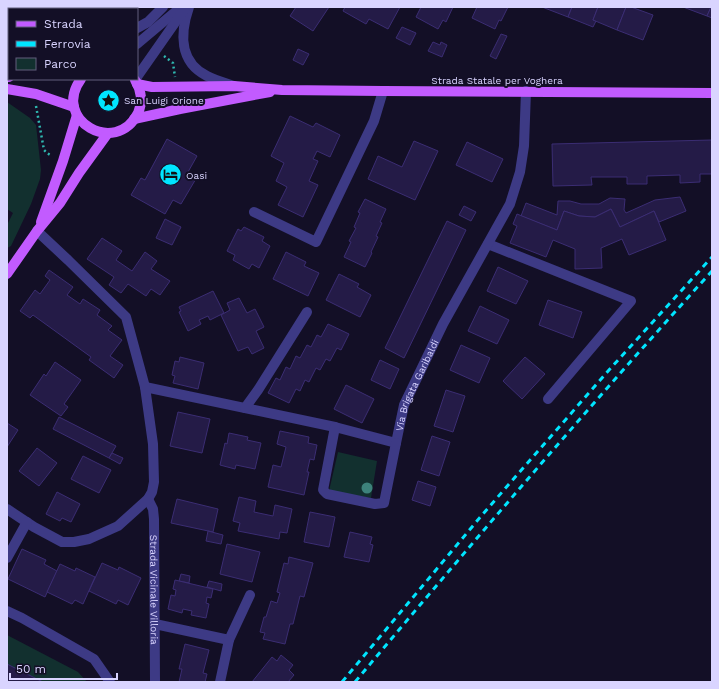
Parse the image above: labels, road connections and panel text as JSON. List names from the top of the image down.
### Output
{
  "streets": {
    "main road": ["Strada Statale per Voghera"],
    "street": ["Via Brigata Garibaldi", "Strada Vicinale Villoria"]
  },
  "crossings": [
    ["Strada Statale per Voghera", "Via Brigata Garibaldi"]
  ],
  "places": {
    "place": ["San Luigi Orione"],
    "hotel": ["Oasi"]
  },
  "legend": ["Strada", "Ferrovia", "Parco"],
  "scale_bar": "50 m"
}
